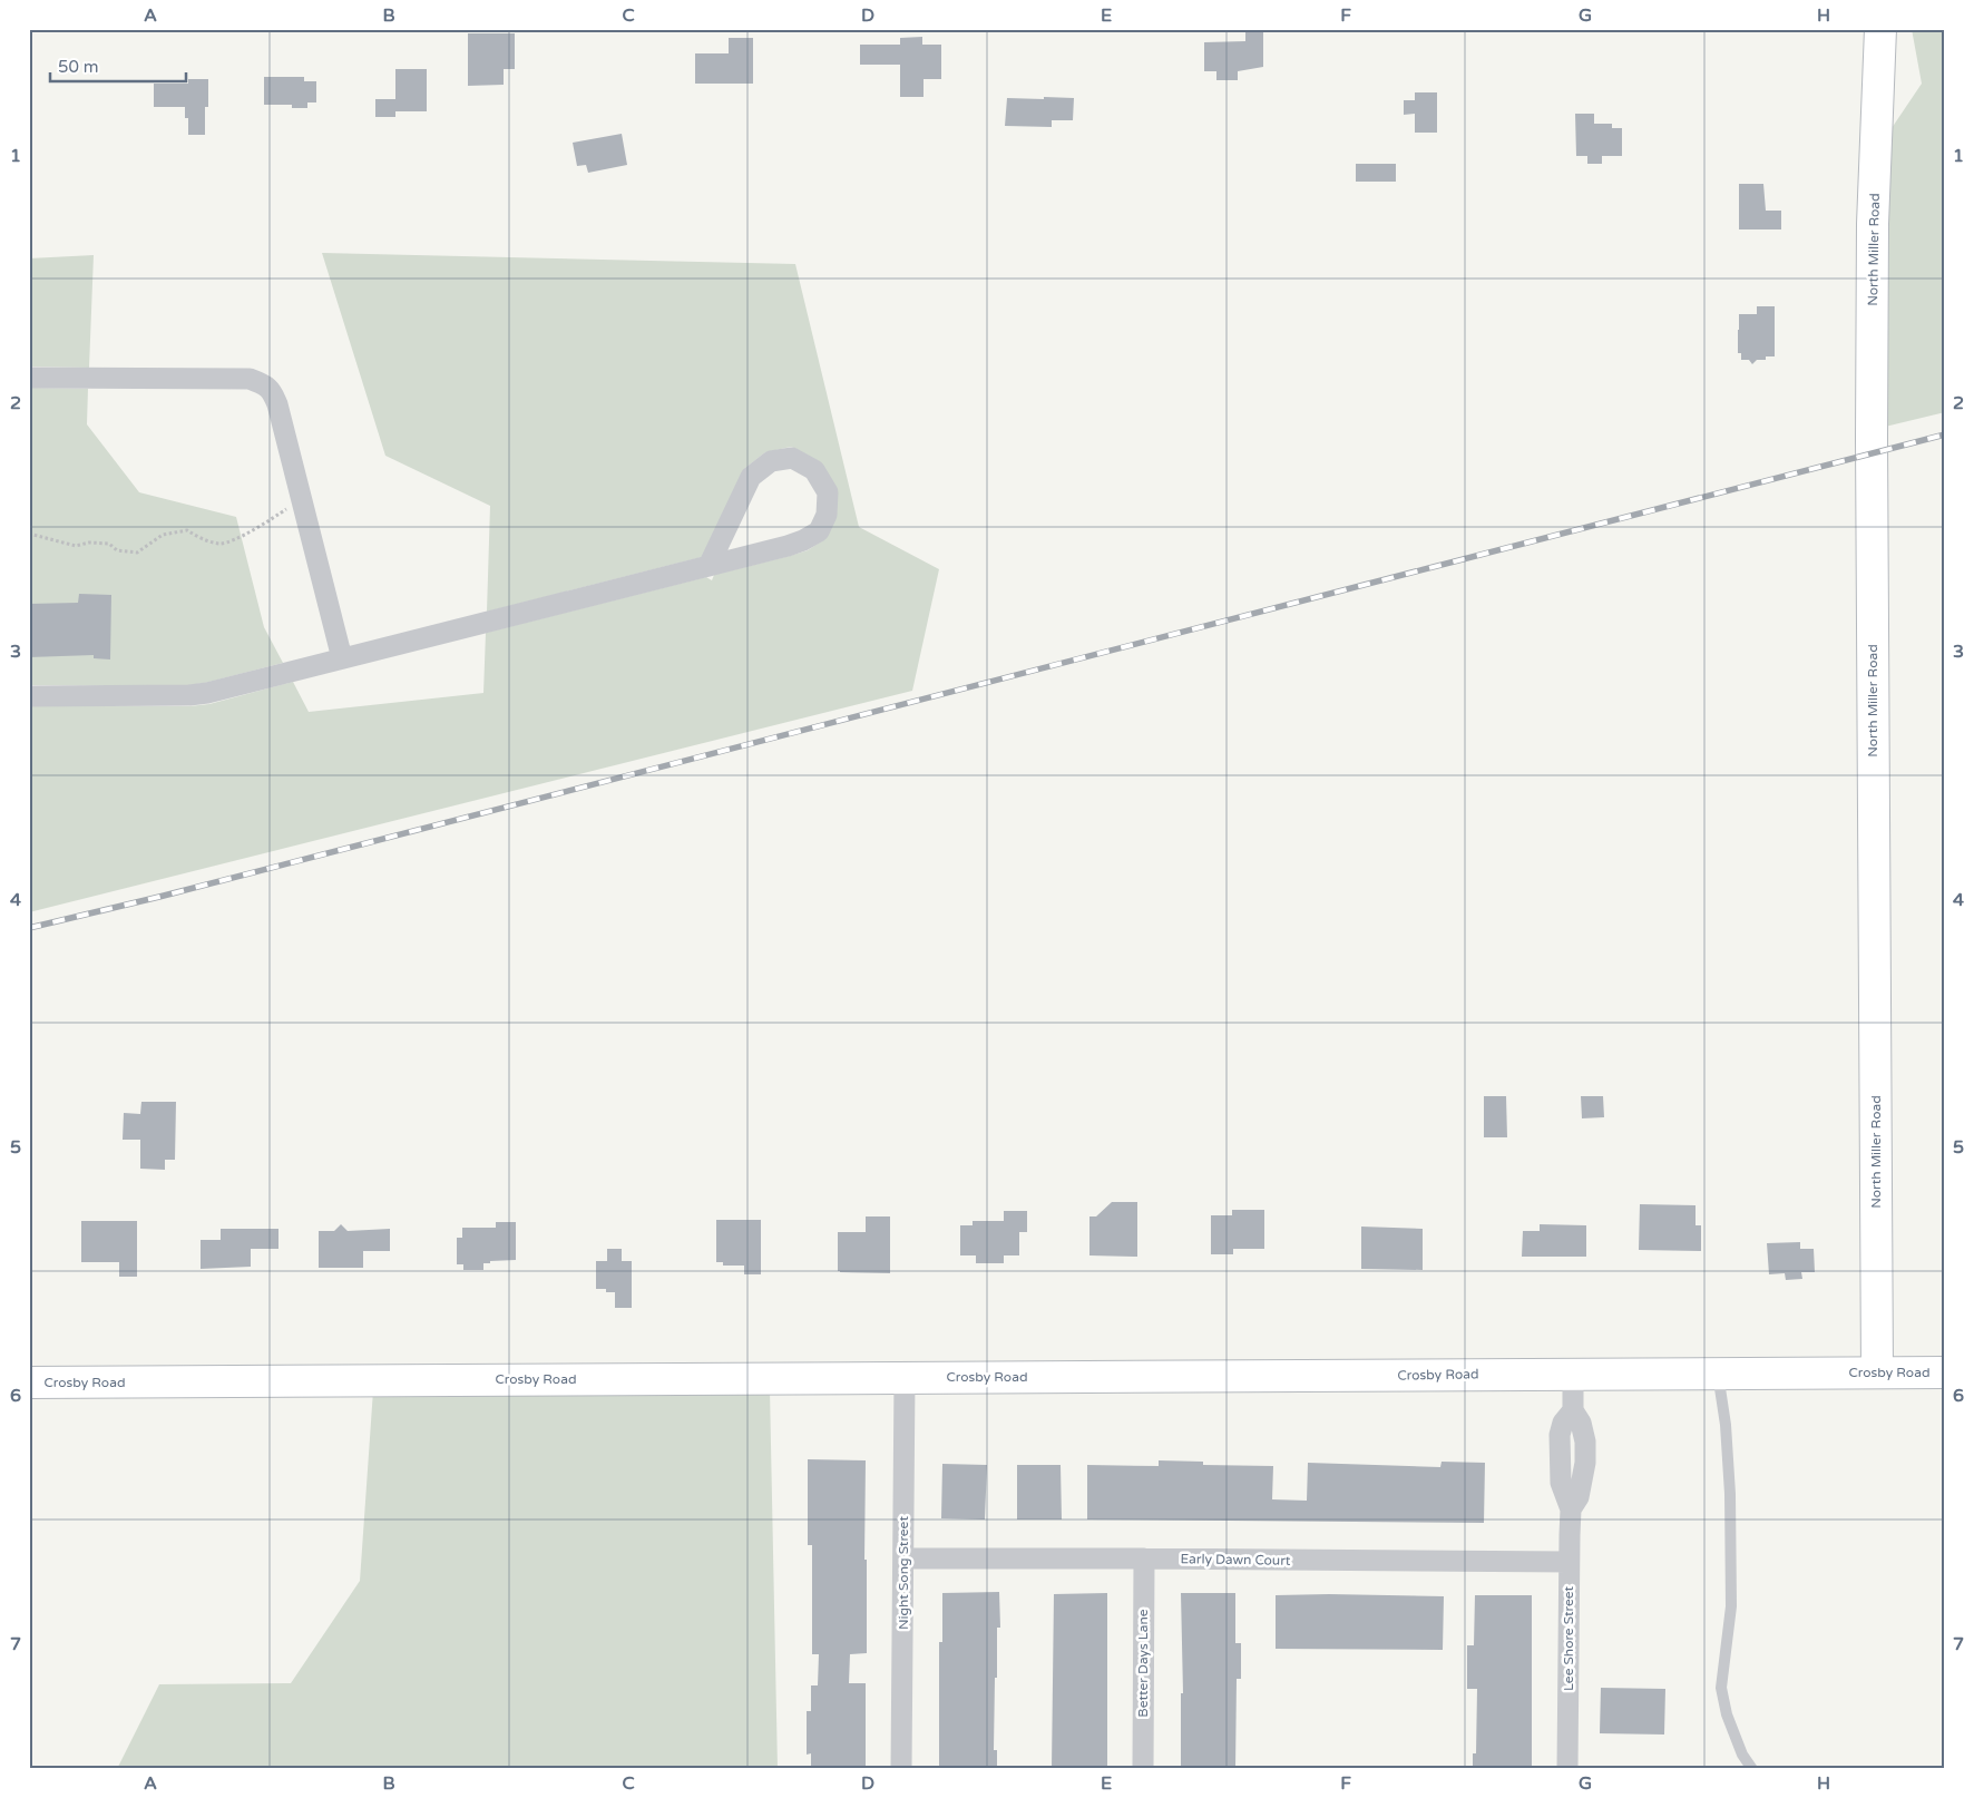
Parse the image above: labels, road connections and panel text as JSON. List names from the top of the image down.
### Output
{
  "streets": {
    "street": [
      "North Miller Road",
      "Crosby Road",
      "Early Dawn Court",
      "Night Song Street",
      "Lee Shore Street",
      "Better Days Lane"
    ]
  },
  "crossings": [
    ["North Miller Road", "Crosby Road"],
    ["Crosby Road", "Night Song Street"],
    ["Early Dawn Court", "Night Song Street"],
    ["Early Dawn Court", "Lee Shore Street"],
    ["Early Dawn Court", "Better Days Lane"]
  ],
  "scale_bar": "50 m",
  "grid": {
    "columns": [
      "A",
      "B",
      "C",
      "D",
      "E",
      "F",
      "G",
      "H"
    ],
    "rows": [
      "1",
      "2",
      "3",
      "4",
      "5",
      "6",
      "7"
    ]
  }
}
